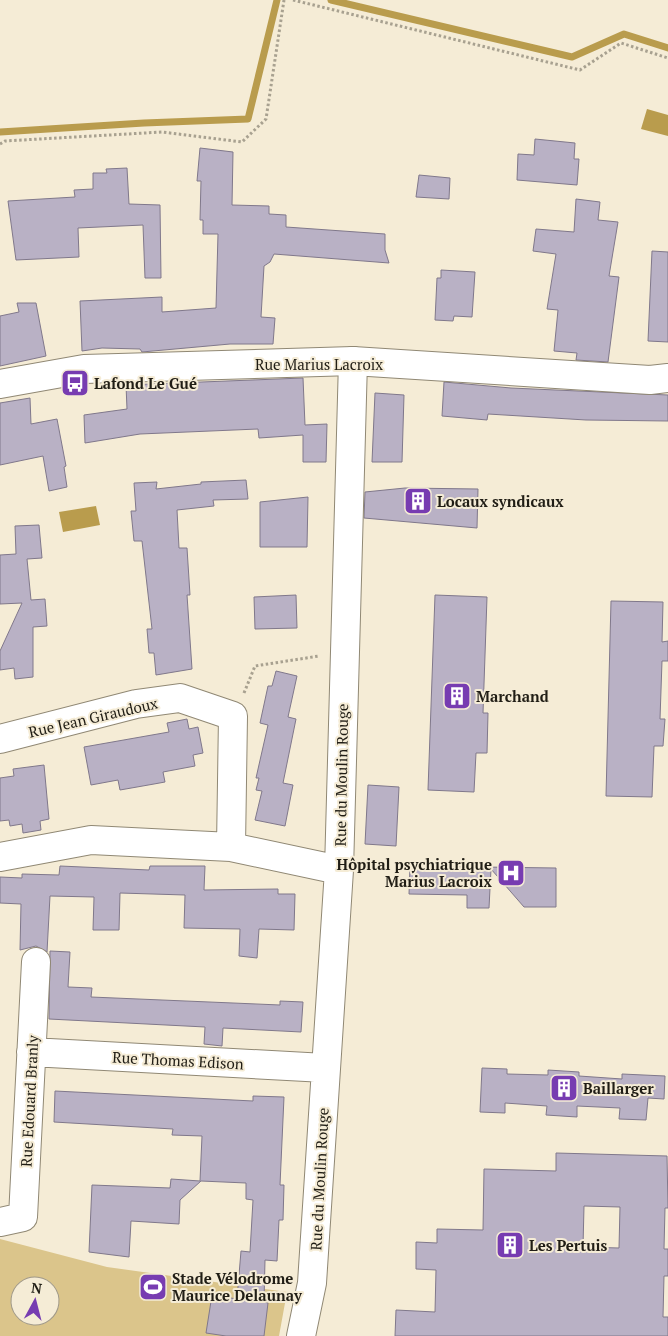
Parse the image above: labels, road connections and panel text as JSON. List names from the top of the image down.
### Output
{
  "streets": {
    "street": [
      "Rue Marius Lacroix",
      "Rue Jean Giraudoux",
      "Rue du Moulin Rouge",
      "Rue Thomas Edison",
      "Rue Edouard Branly"
    ]
  },
  "crossings": [
    ["Rue Marius Lacroix", "Rue du Moulin Rouge"],
    ["Rue du Moulin Rouge", "Rue Thomas Edison"],
    ["Rue Thomas Edison", "Rue Edouard Branly"]
  ],
  "places": {
    "bus stop": ["Lafond Le Gué"],
    "building": [
      "Locaux syndicaux",
      "Marchand",
      "Baillarger",
      "Les Pertuis"
    ],
    "hospital": ["Hôpital psychiatrique Marius Lacroix"],
    "sports": ["Stade Vélodrome Maurice Delaunay"]
  },
  "north": "top"
}
